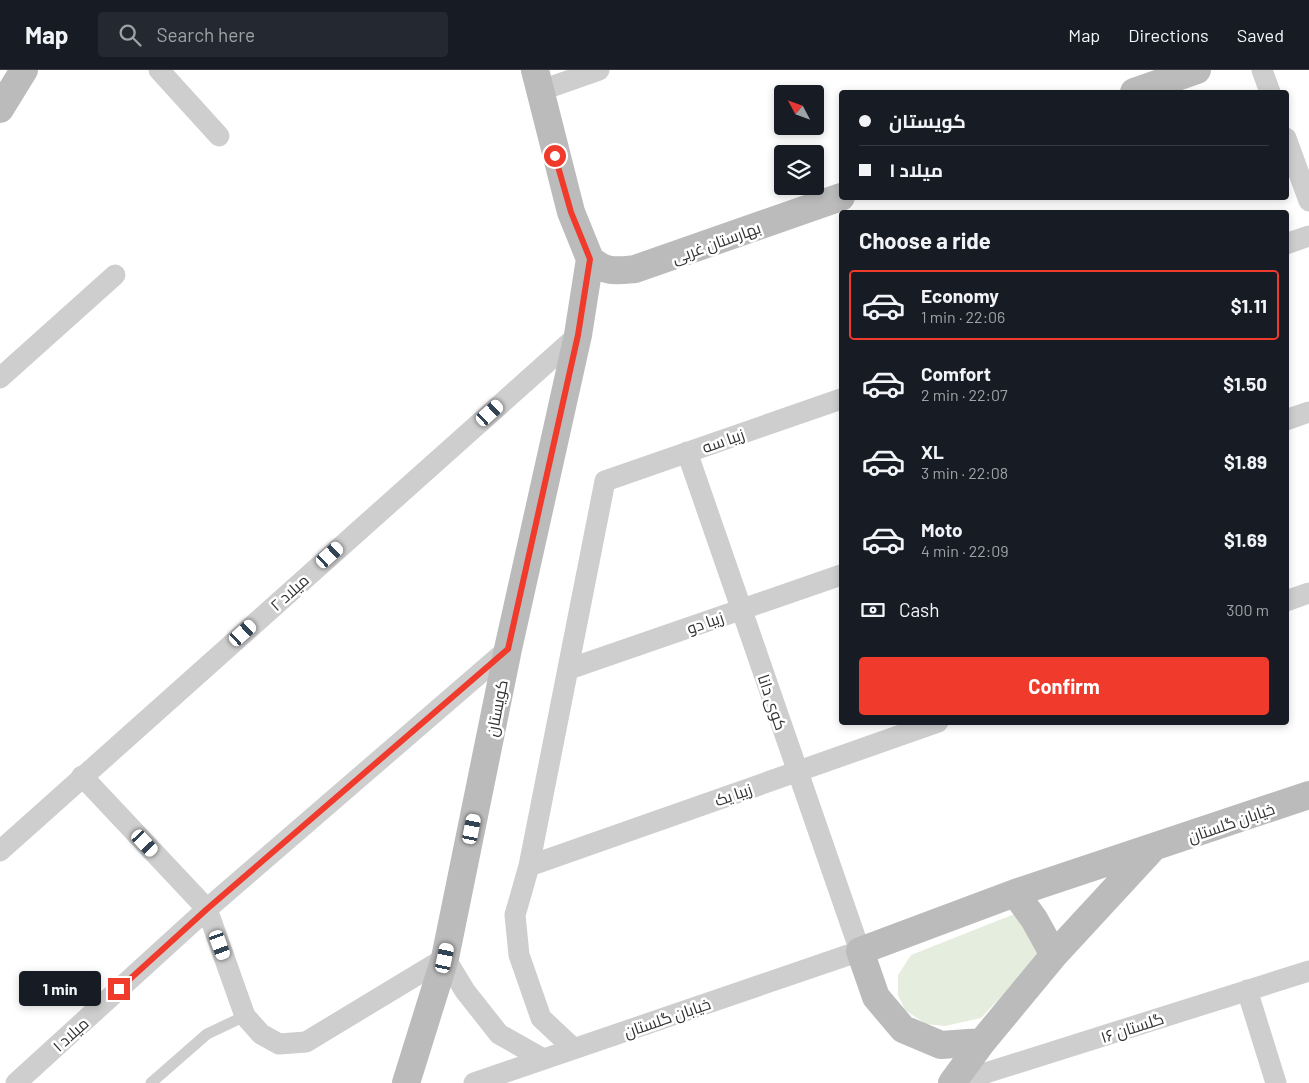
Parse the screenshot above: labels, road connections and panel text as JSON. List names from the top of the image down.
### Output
{
  "streets": {
    "street": [
      "بهارستان غربی",
      "زیبا سه",
      "میلاد ۲",
      "زیبا دو",
      "کوی دانا",
      "کویستان",
      "زیبا یک",
      "خیابان گلستان",
      "گلستان ۱۶",
      "میلاد ۱"
    ]
  },
  "crossings": [
    ["بهارستان غربی", "کویستان"],
    ["زیبا سه", "زیبا دو"],
    ["زیبا سه", "کوی دانا"],
    ["میلاد ۲", "کویستان"],
    ["زیبا دو", "کوی دانا"],
    ["کوی دانا", "زیبا یک"],
    ["کوی دانا", "خیابان گلستان"],
    ["کویستان", "میلاد ۱"]
  ],
  "north": "top left",
  "page": {
    "header": "Map",
    "search": "Search here",
    "nav": ["Map", "Directions", "Saved"],
    "banner": ["کویستان", "میلاد ۱"],
    "heading": "Choose a ride",
    "list": [
      {
        "name": "Economy",
        "note": "1 min · 22:06",
        "value": "$1.11"
      },
      {
        "name": "Comfort",
        "note": "2 min · 22:07",
        "value": "$1.50"
      },
      {
        "name": "XL",
        "note": "3 min · 22:08",
        "value": "$1.89"
      },
      {
        "name": "Moto",
        "note": "4 min · 22:09",
        "value": "$1.69"
      }
    ],
    "pay": ["Cash", "300 m"],
    "buttons": "Confirm",
    "bubble": "1 min"
  }
}
